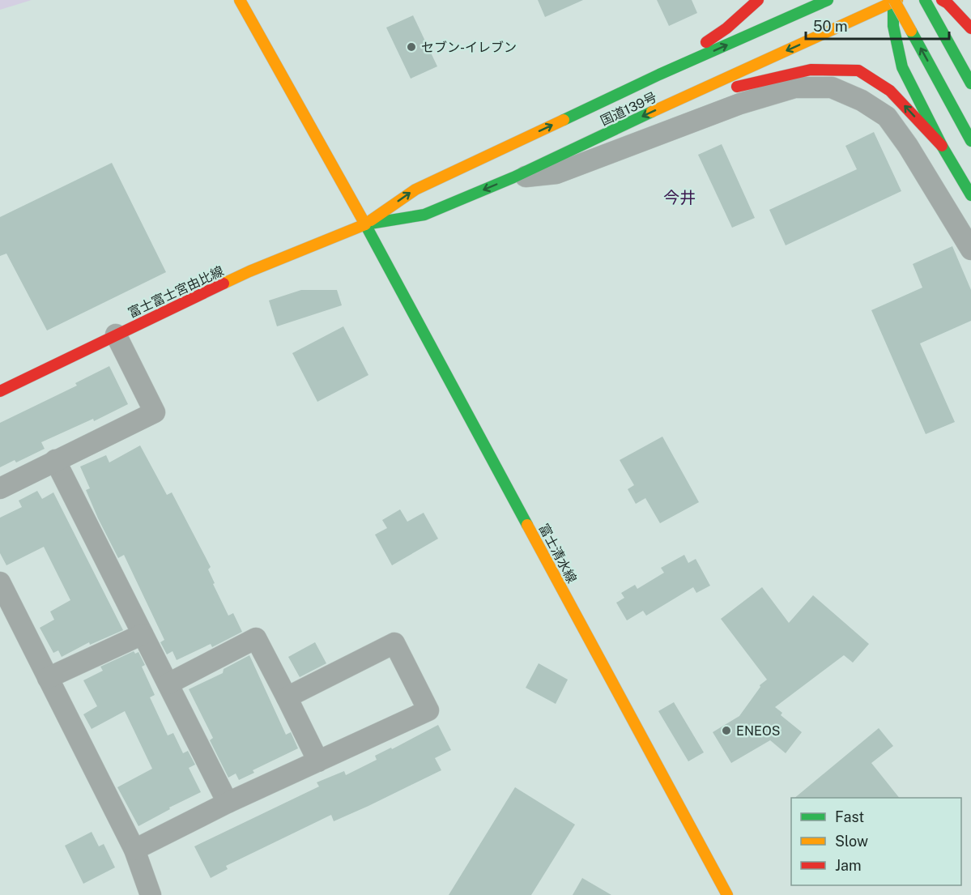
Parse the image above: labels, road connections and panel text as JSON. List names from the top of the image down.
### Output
{
  "streets": {
    "main road": ["国道139号", "富士富士宮由比線", "富士清水線"]
  },
  "crossings": [
    ["国道139号", "富士富士宮由比線"],
    ["国道139号", "富士清水線"],
    ["富士富士宮由比線", "富士清水線"]
  ],
  "districts": ["今井"],
  "places": ["セブン-イレブン", "ENEOS"],
  "legend": ["Fast", "Slow", "Jam"],
  "scale_bar": "50 m"
}
